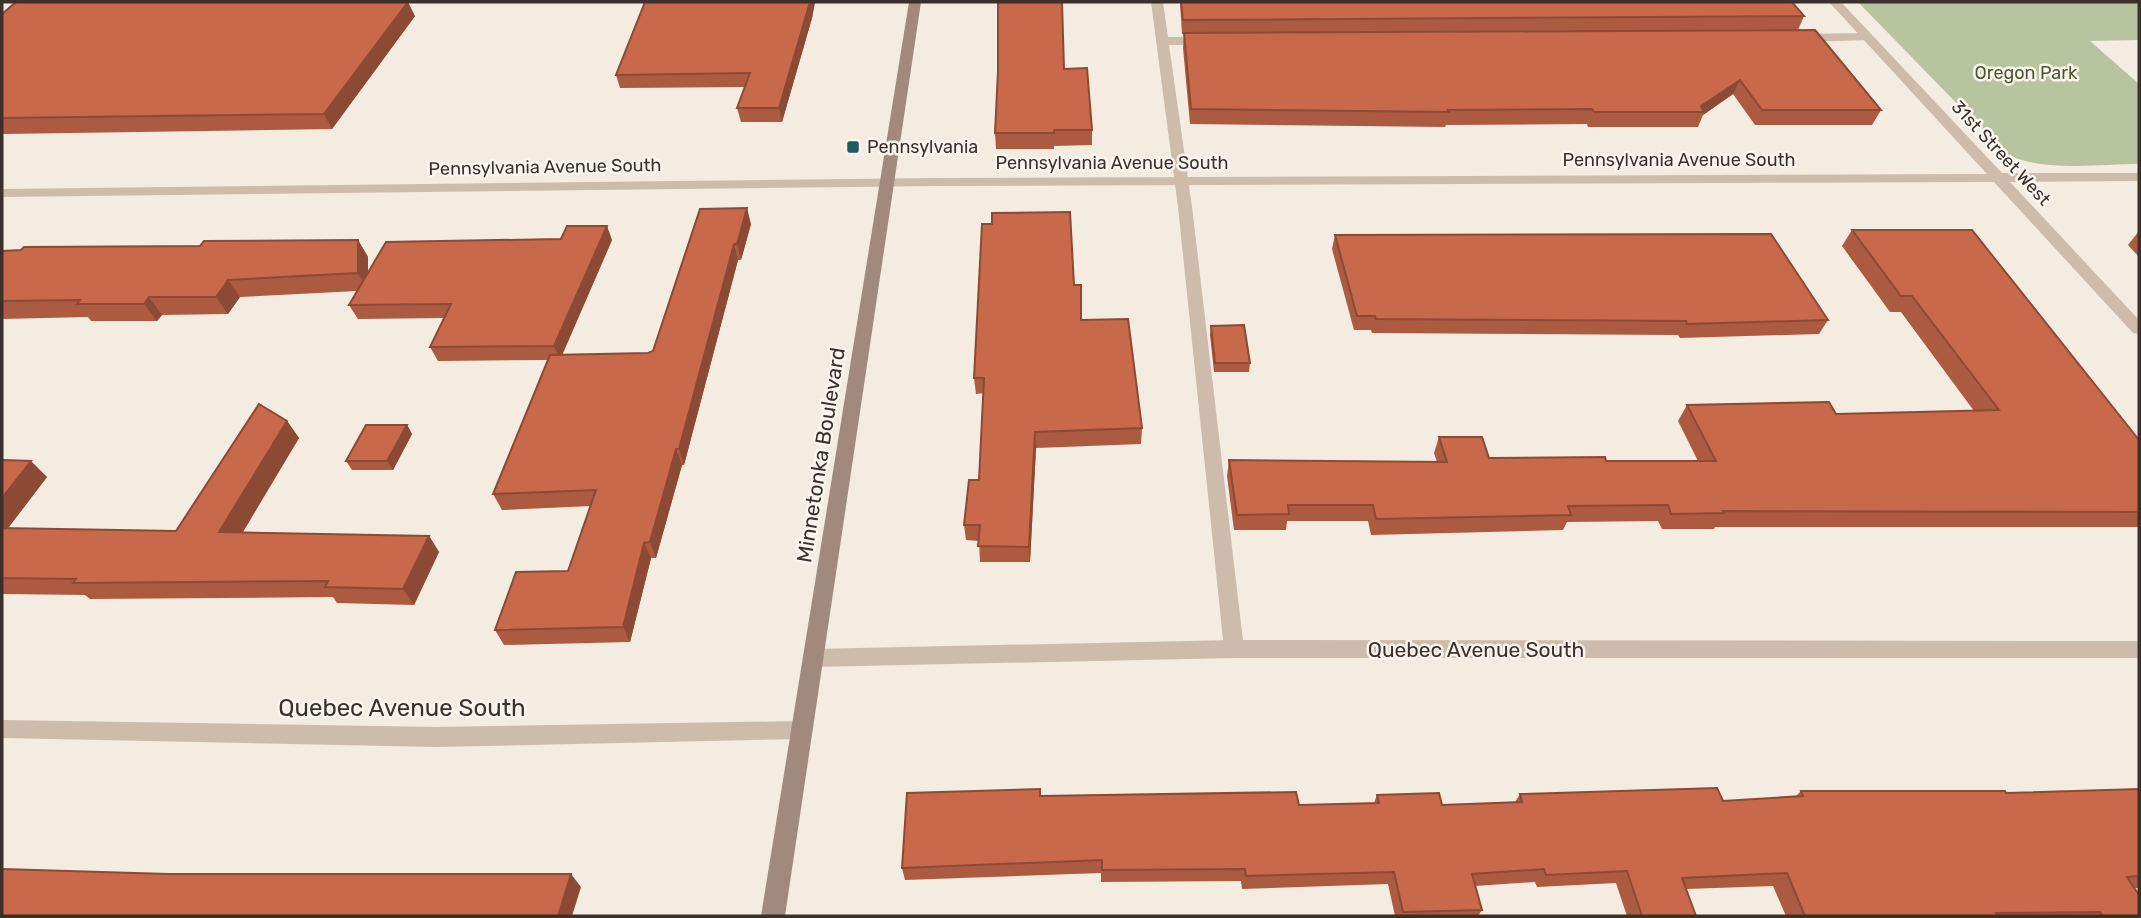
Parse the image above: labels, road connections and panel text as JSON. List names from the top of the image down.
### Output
{
  "streets": {
    "main road": ["Minnetonka Boulevard"],
    "street": ["31st Street West", "Pennsylvania Avenue South", "Quebec Avenue South"]
  },
  "crossings": [
    ["31st Street West", "Pennsylvania Avenue South"],
    ["Pennsylvania Avenue South", "Minnetonka Boulevard"],
    ["Minnetonka Boulevard", "Quebec Avenue South"]
  ],
  "parks": ["Oregon Park"],
  "places": {
    "transit": ["Pennsylvania"]
  }
}
